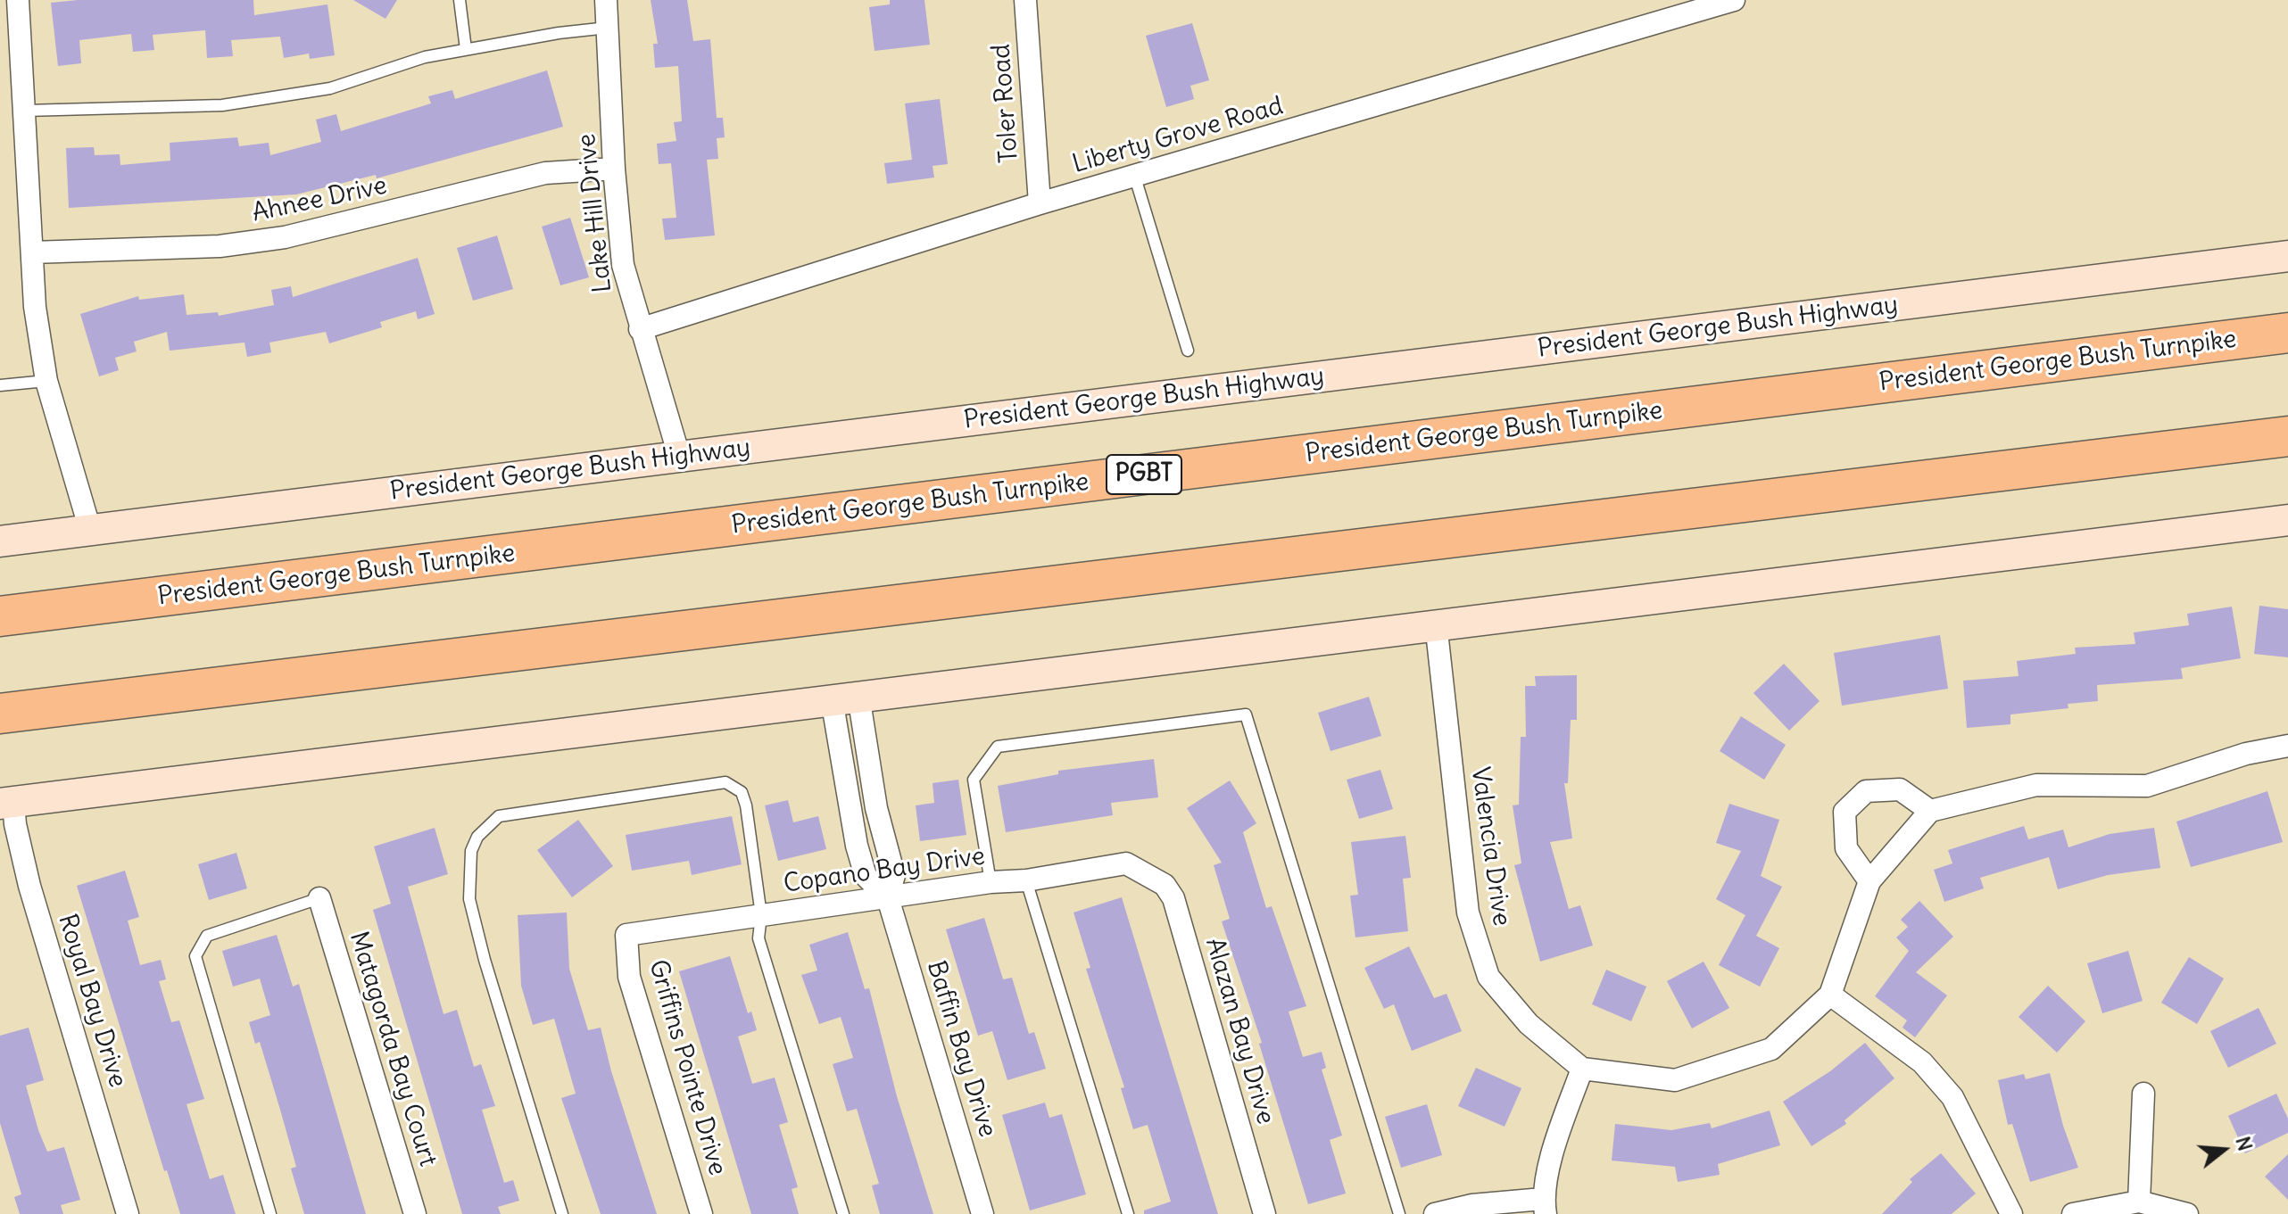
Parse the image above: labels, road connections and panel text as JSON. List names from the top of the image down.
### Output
{
  "streets": {
    "highway": ["President George Bush Turnpike", "PGBT"],
    "main road": ["President George Bush Highway"],
    "street": [
      "Toler Road",
      "Liberty Grove Road",
      "Ahnee Drive",
      "Lake Hill Drive",
      "Valencia Drive",
      "Copano Bay Drive",
      "Royal Bay Drive",
      "Alazan Bay Drive",
      "Matagorda Bay Court",
      "Baffin Bay Drive",
      "Griffins Pointe Drive"
    ]
  },
  "crossings": [
    ["Toler Road", "Liberty Grove Road"],
    ["Liberty Grove Road", "Lake Hill Drive"],
    ["Ahnee Drive", "Lake Hill Drive"],
    ["Lake Hill Drive", "President George Bush Highway"],
    ["Copano Bay Drive", "Alazan Bay Drive"],
    ["Copano Bay Drive", "Baffin Bay Drive"],
    ["Copano Bay Drive", "Griffins Pointe Drive"]
  ],
  "north": "right"
}
